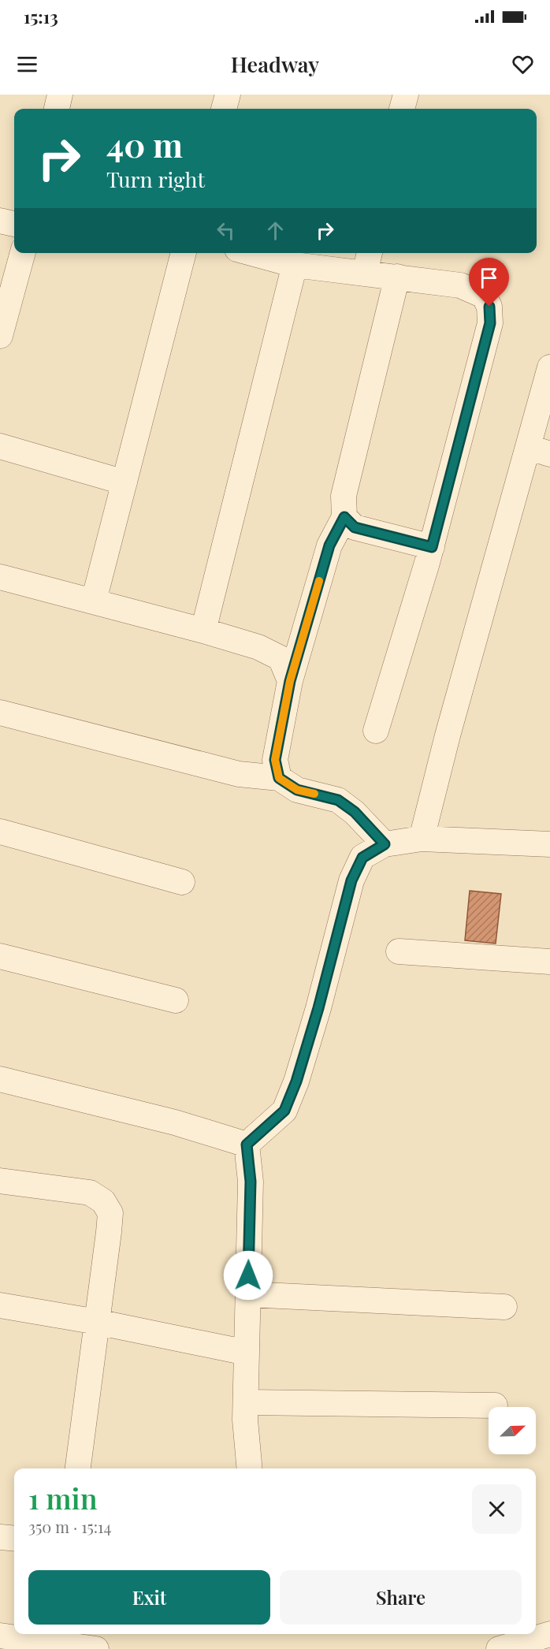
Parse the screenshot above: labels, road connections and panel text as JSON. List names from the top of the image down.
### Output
{
  "north": "top right",
  "page": {
    "status": "15:13",
    "header": "Headway",
    "turn": ["40 m", "Turn right"],
    "heading": ["1 min", "350 m · 15:14"],
    "buttons": ["Exit", "Share"]
  }
}
